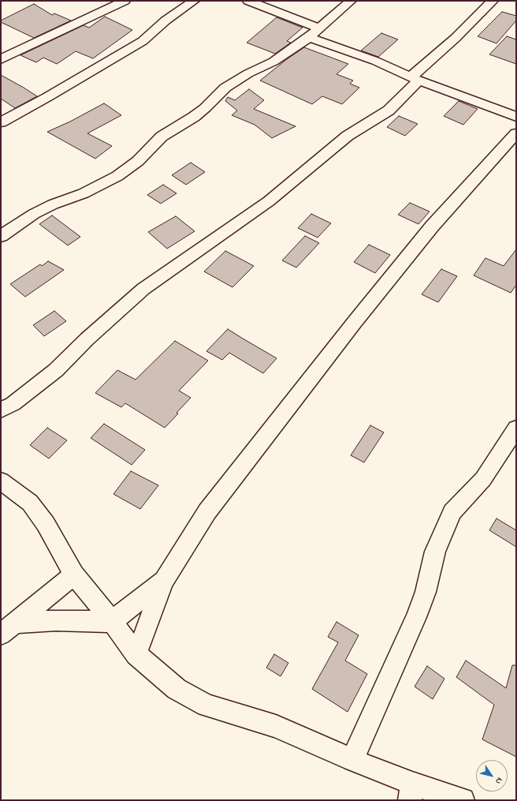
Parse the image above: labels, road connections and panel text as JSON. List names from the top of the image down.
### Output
{
  "north": "bottom right"
}
